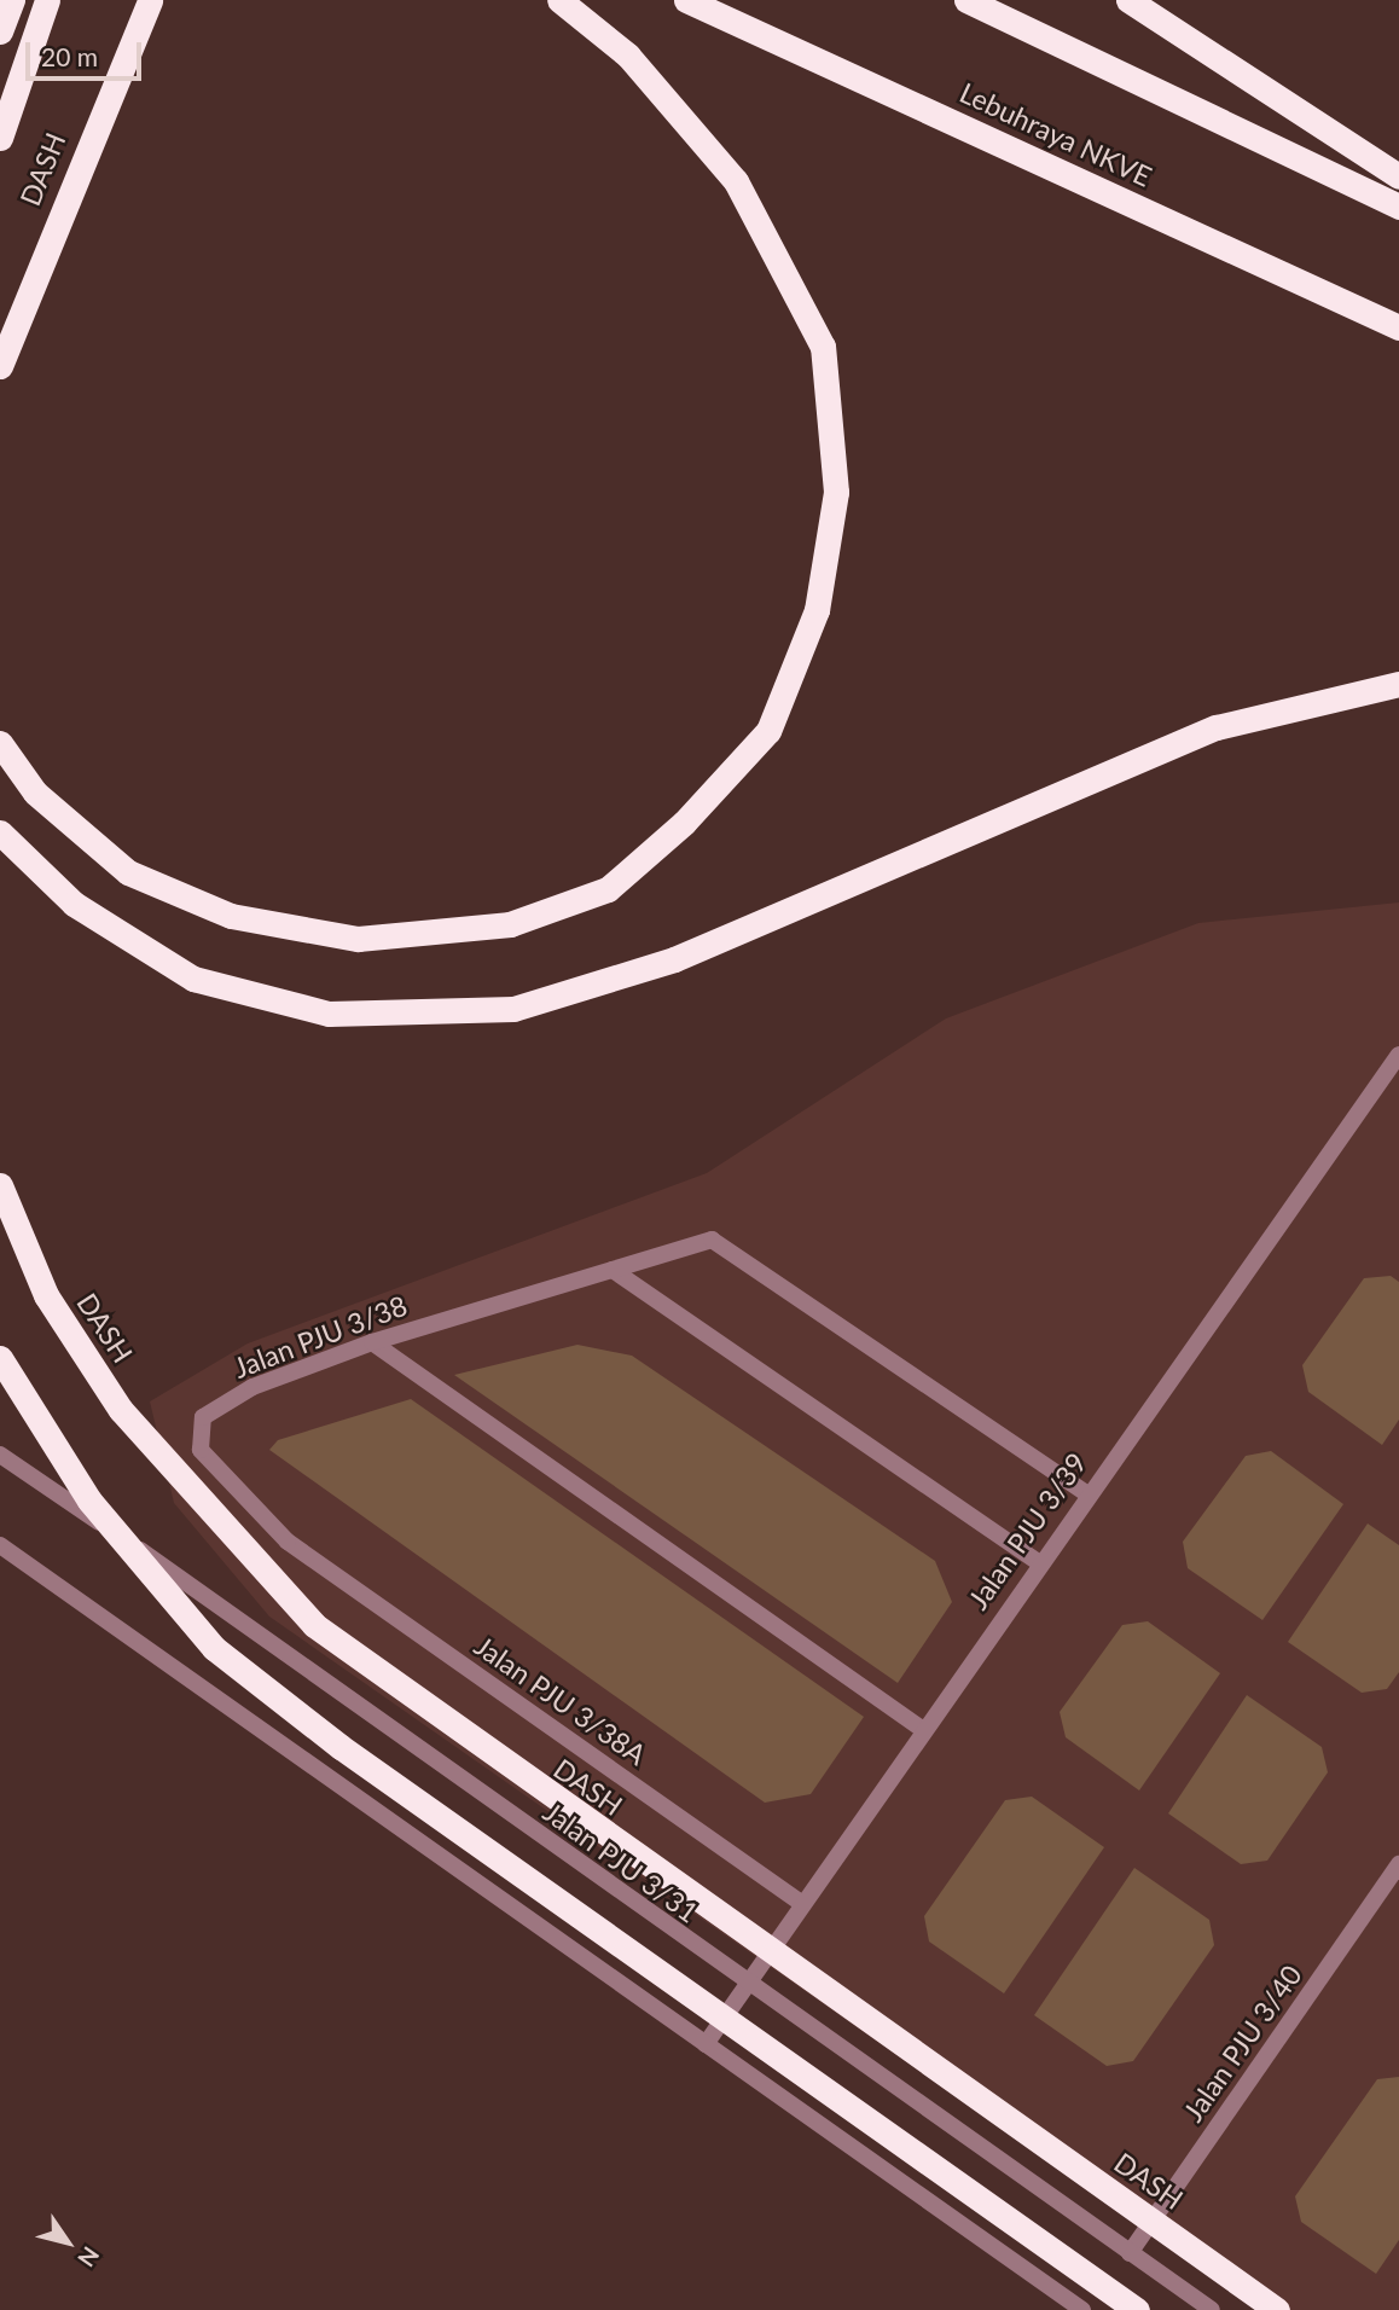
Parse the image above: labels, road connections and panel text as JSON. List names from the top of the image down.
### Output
{
  "streets": {
    "highway": ["Lebuhraya NKVE", "DASH"],
    "street": [
      "Jalan PJU 3/38",
      "Jalan PJU 3/39",
      "Jalan PJU 3/38A",
      "Jalan PJU 3/31",
      "Jalan PJU 3/40"
    ]
  },
  "crossings": [
    ["Jalan PJU 3/38", "Jalan PJU 3/39"],
    ["Jalan PJU 3/38", "Jalan PJU 3/38A"],
    ["Jalan PJU 3/39", "Jalan PJU 3/38A"],
    ["Jalan PJU 3/39", "Jalan PJU 3/31"],
    ["Jalan PJU 3/31", "Jalan PJU 3/40"]
  ],
  "scale_bar": "20 m",
  "north": "bottom right"
}
